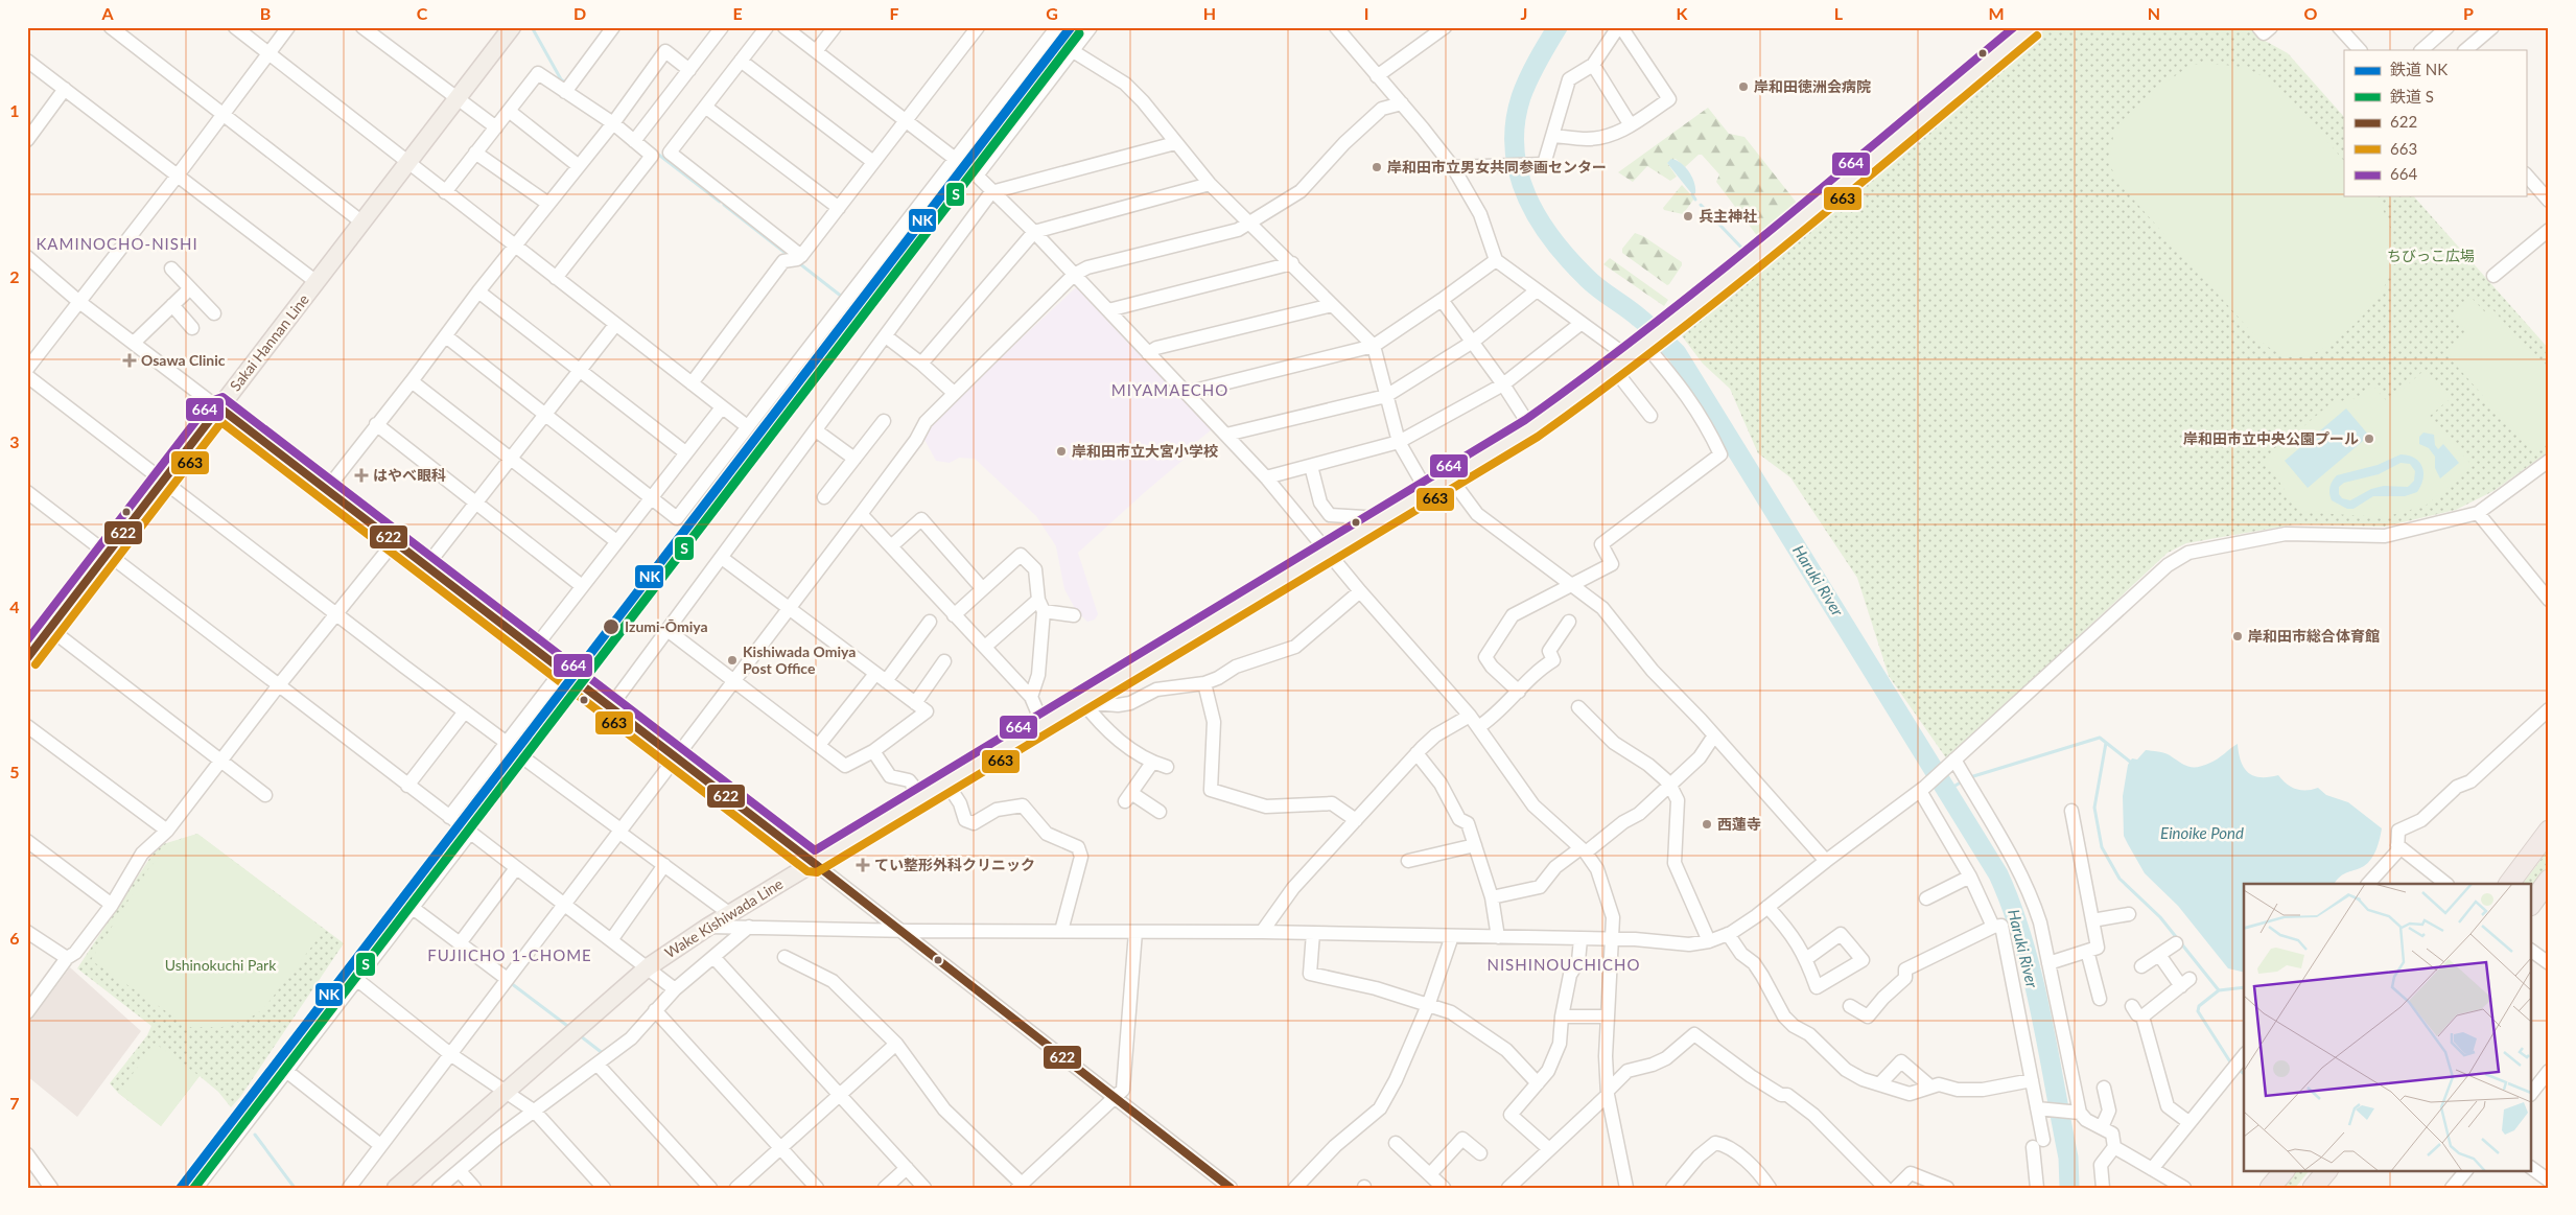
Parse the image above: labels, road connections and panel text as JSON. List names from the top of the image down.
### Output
{
  "streets": {
    "main road": ["Sakai Hannan Line", "Wake Kishiwada Line"]
  },
  "districts": [
    "KAMINOCHO-NISHI",
    "MIYAMAECHO",
    "FUJIICHO 1-CHOME",
    "NISHINOUCHICHO"
  ],
  "water": ["Haruki River", "Einoike Pond"],
  "parks": ["ちびっこ広場", "Ushinokuchi Park"],
  "places": {
    "other": [
      "岸和田徳洲会病院",
      "岸和田市立男女共同参画センター",
      "兵主神社",
      "岸和田市立中央公園プール",
      "岸和田市立大宮小学校",
      "Izumi-Ōmiya",
      "岸和田市総合体育館",
      "Kishiwada Omiya Post Office",
      "西蓮寺"
    ],
    "health": ["Osawa Clinic", "はやべ眼科", "てい整形外科クリニック"]
  },
  "lines": [
    "rail line NK",
    "transit line 664",
    "rail line S",
    "transit line 663",
    "transit line 622"
  ],
  "legend": [
    "鉄道 NK",
    "鉄道 S",
    "622",
    "663",
    "664"
  ],
  "grid": {
    "columns": [
      "A",
      "B",
      "C",
      "D",
      "E",
      "F",
      "G",
      "H",
      "I",
      "J",
      "K",
      "L",
      "M",
      "N",
      "O",
      "P"
    ],
    "rows": [
      "1",
      "2",
      "3",
      "4",
      "5",
      "6",
      "7"
    ]
  }
}
